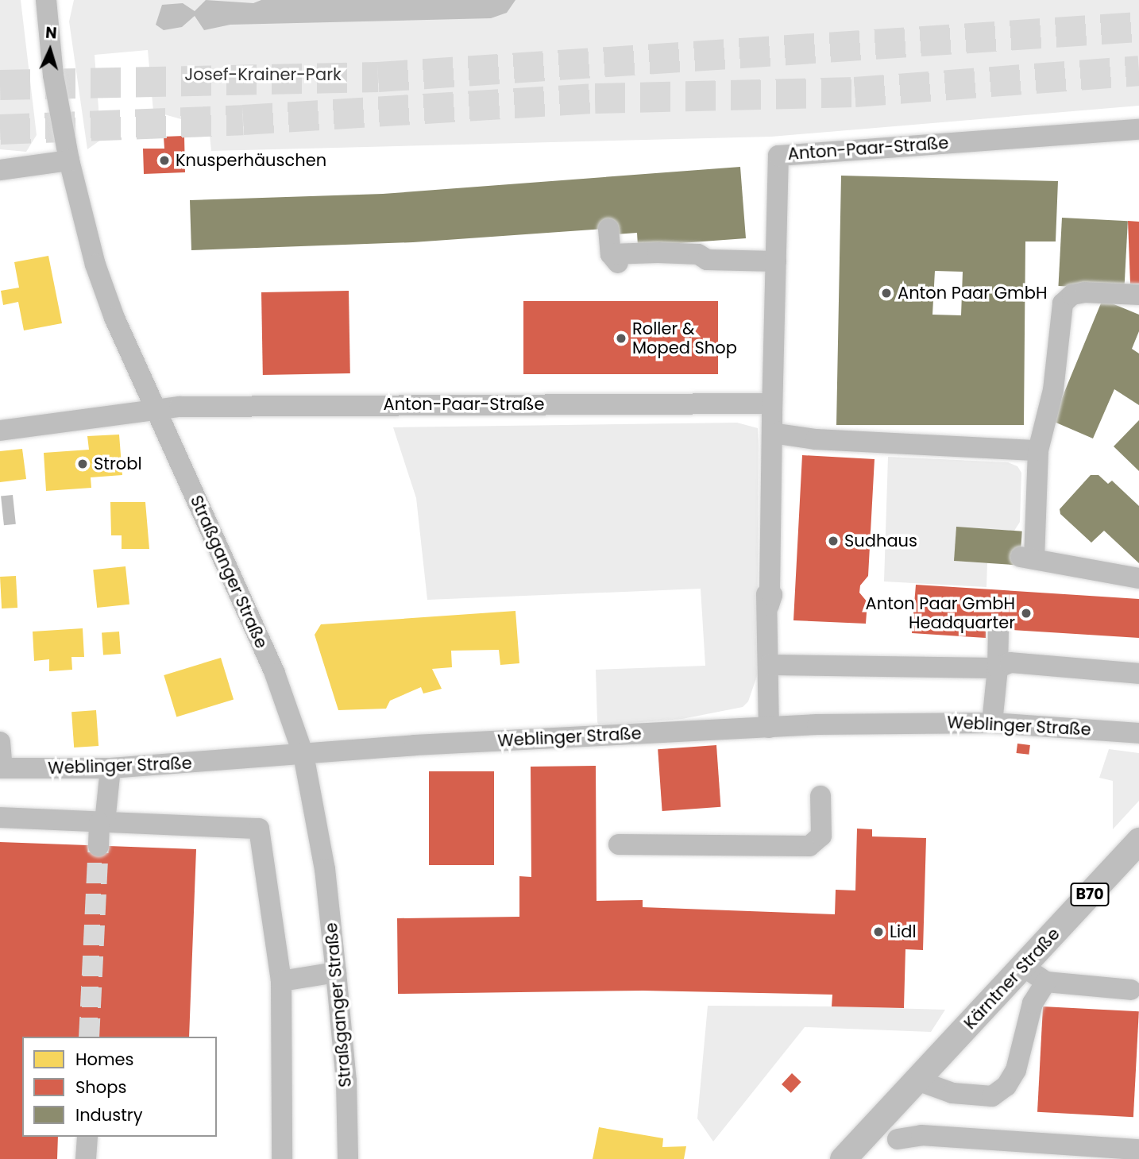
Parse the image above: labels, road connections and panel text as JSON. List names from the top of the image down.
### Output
{
  "streets": {
    "main road": ["B70", "Kärntner Straße"],
    "street": ["Anton-Paar-Straße", "Straßganger Straße", "Weblinger Straße"]
  },
  "crossings": [
    ["Anton-Paar-Straße", "Straßganger Straße"],
    ["Anton-Paar-Straße", "Weblinger Straße"],
    ["Straßganger Straße", "Weblinger Straße"]
  ],
  "parks": ["Josef-Krainer-Park"],
  "places": [
    "Knusperhäuschen",
    "Anton Paar GmbH",
    "Roller & Moped Shop",
    "Strobl",
    "Sudhaus",
    "Anton Paar GmbH Headquarter",
    "Lidl"
  ],
  "legend": ["Homes", "Shops", "Industry"],
  "north": "top"
}
